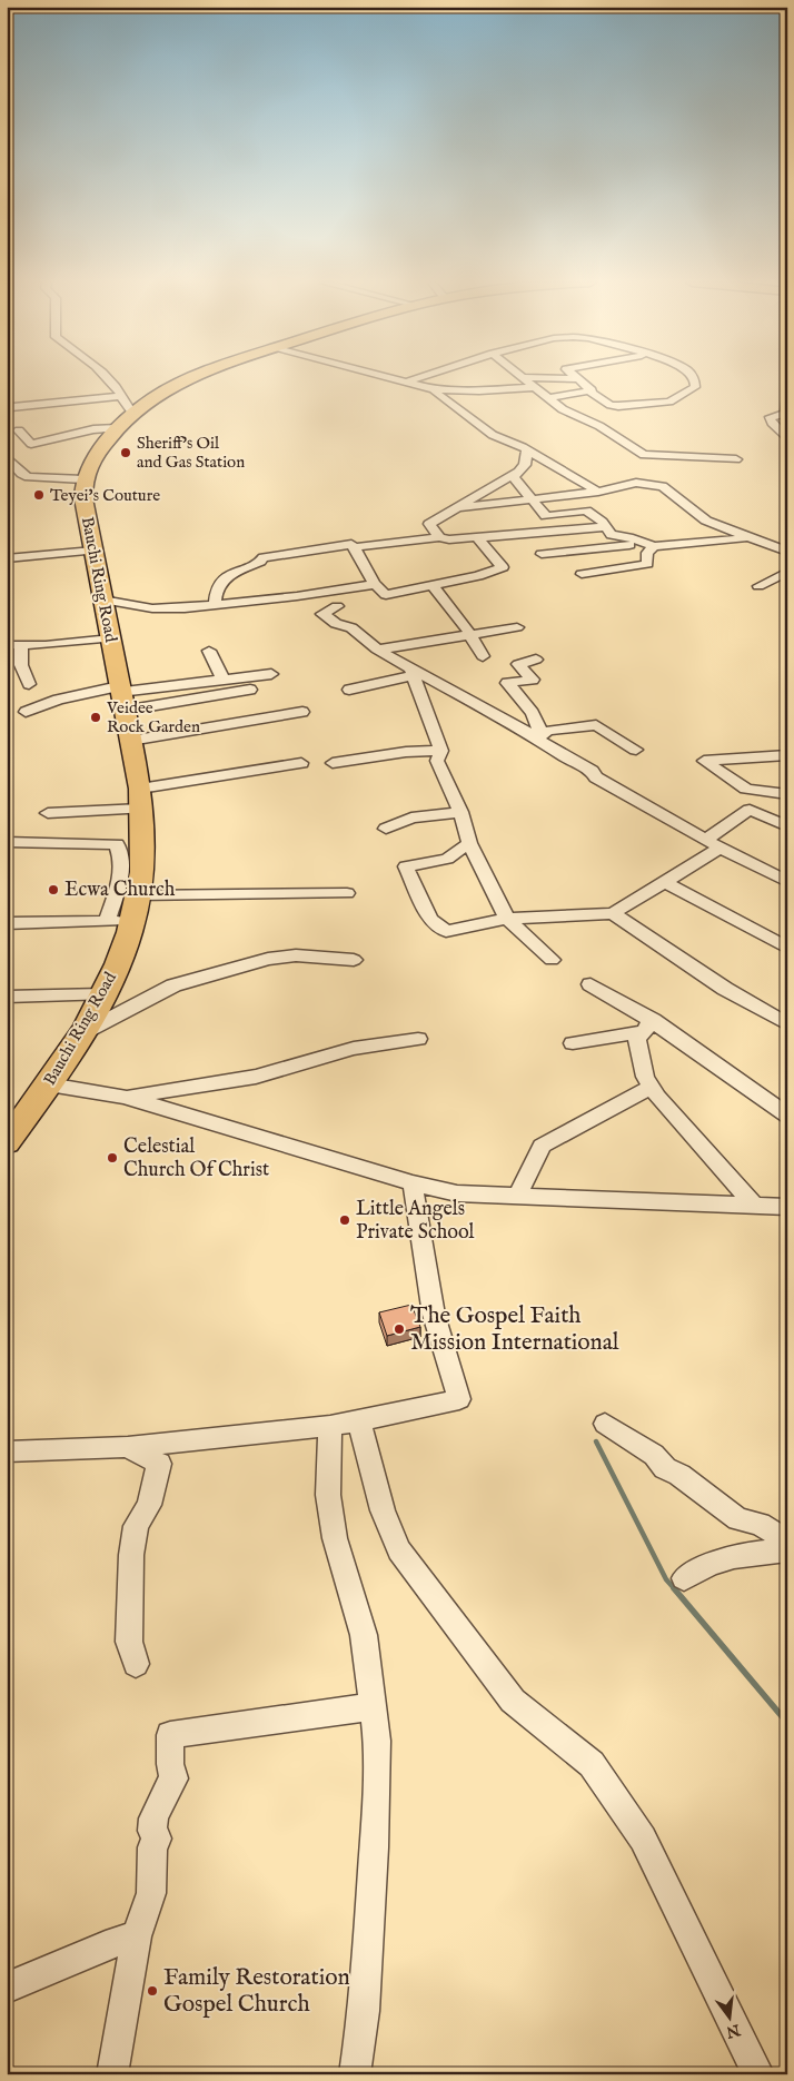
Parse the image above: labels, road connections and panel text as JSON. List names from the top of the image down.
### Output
{
  "streets": {
    "main road": ["Bauchi Ring Road"]
  },
  "places": [
    "Sheriff's Oil and Gas Station",
    "Teyei's Couture",
    "Veidee Rock Garden",
    "Ecwa Church",
    "Celestial Church Of Christ",
    "Little Angels Private School",
    "The Gospel Faith Mission International",
    "Family Restoration Gospel Church"
  ],
  "north": "bottom"
}
